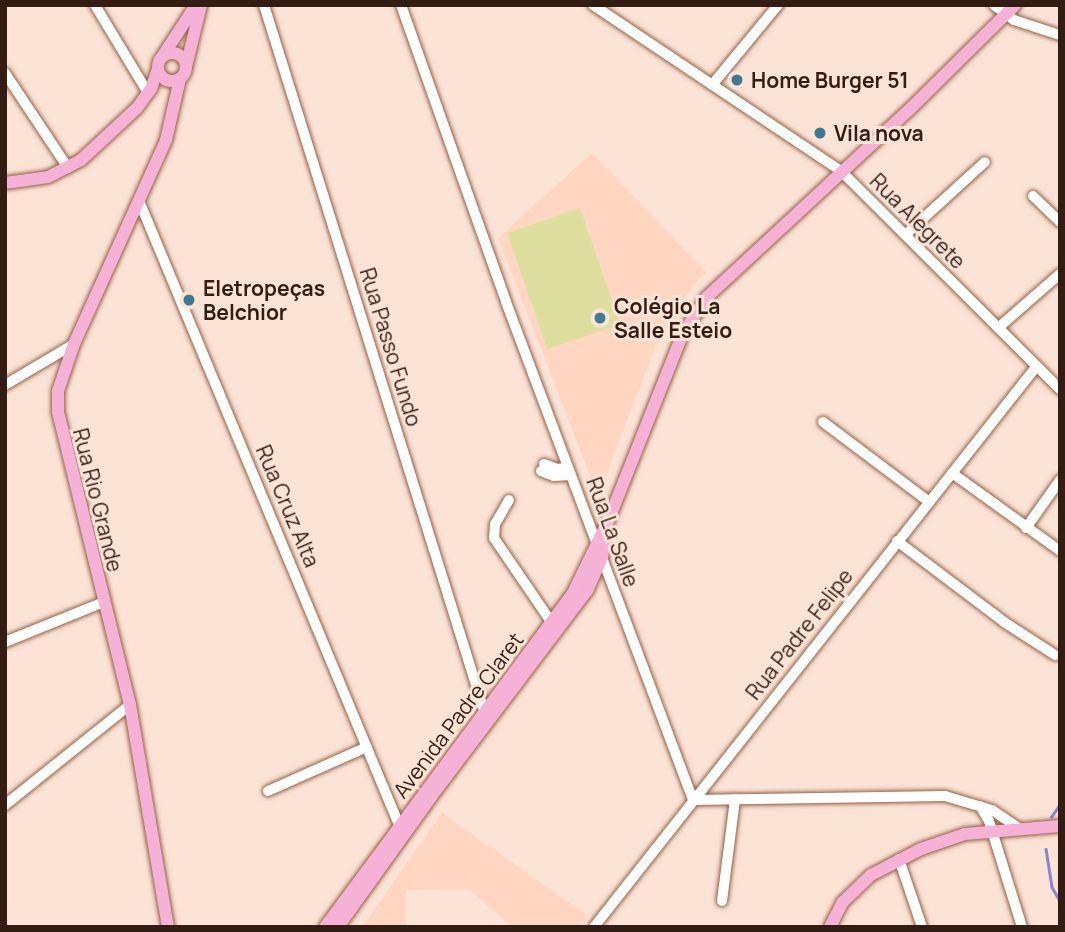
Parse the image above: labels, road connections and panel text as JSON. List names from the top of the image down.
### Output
{
  "streets": {
    "main road": ["Rua Rio Grande", "Avenida Padre Claret"],
    "street": [
      "Rua Alegrete",
      "Rua Passo Fundo",
      "Rua Cruz Alta",
      "Rua La Salle",
      "Rua Padre Felipe"
    ]
  },
  "crossings": [
    ["Rua Alegrete", "Rua Padre Felipe"],
    ["Rua Alegrete", "Avenida Padre Claret"],
    ["Rua Passo Fundo", "Avenida Padre Claret"],
    ["Rua Rio Grande", "Rua Cruz Alta"],
    ["Rua Cruz Alta", "Avenida Padre Claret"],
    ["Rua La Salle", "Rua Padre Felipe"],
    ["Rua La Salle", "Avenida Padre Claret"]
  ],
  "places": [
    "Home Burger 51",
    "Vila nova",
    "Eletropeças Belchior",
    "Colégio La Salle Esteio"
  ]
}
